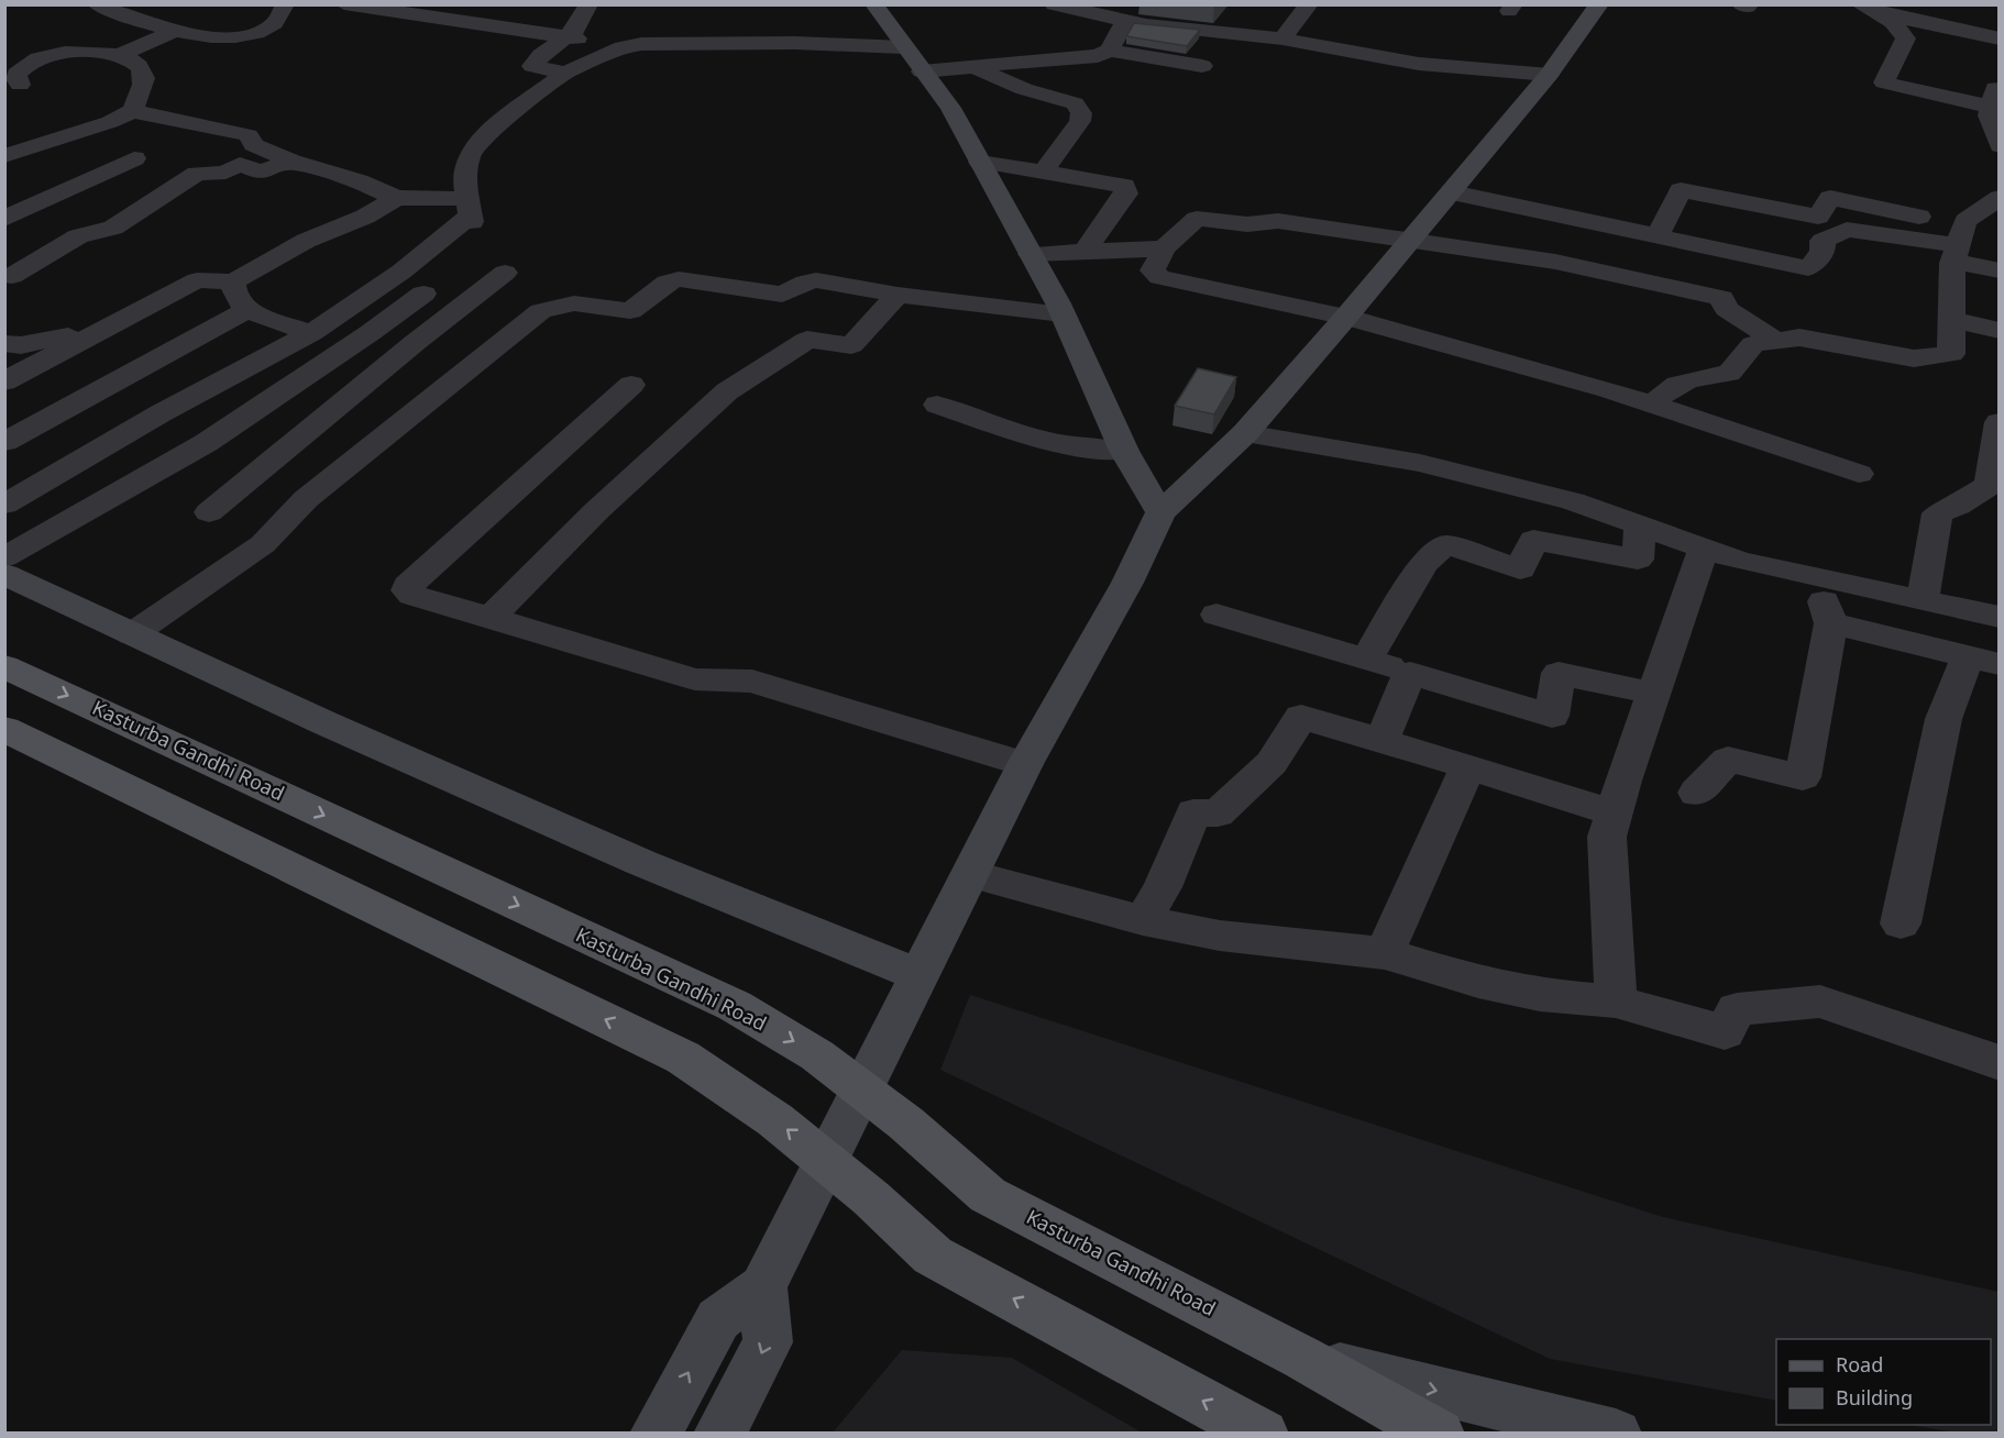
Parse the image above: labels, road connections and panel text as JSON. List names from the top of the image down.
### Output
{
  "streets": {
    "main road": ["Kasturba Gandhi Road"]
  },
  "legend": ["Road", "Building"]
}
